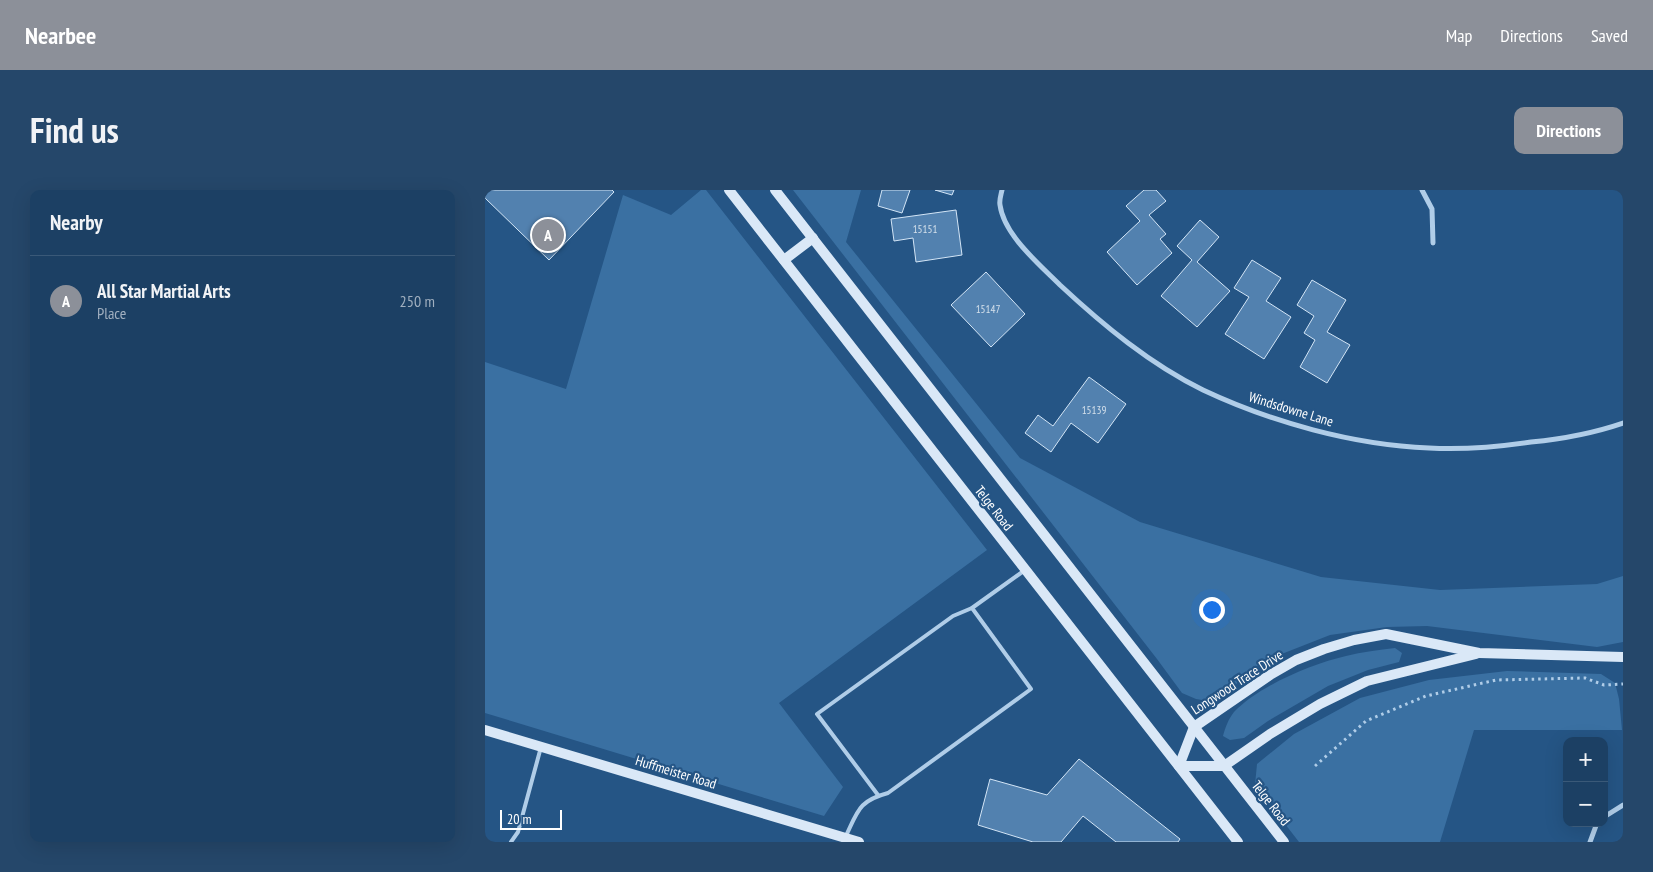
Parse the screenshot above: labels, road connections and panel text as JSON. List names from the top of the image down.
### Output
{
  "streets": {
    "main road": ["Telge Road", "Longwood Trace Drive", "Huffmeister Road"],
    "street": ["Windsdowne Lane"]
  },
  "crossings": [
    ["Telge Road", "Longwood Trace Drive"]
  ],
  "house_numbers": ["15151", "15147", "15139"],
  "scale_bar": "20 m",
  "page": {
    "header": "Nearbee",
    "nav": ["Map", "Directions", "Saved"],
    "title": "Find us",
    "buttons": "Directions",
    "heading": "Nearby",
    "pins": "A",
    "list": [
      {
        "mark": "A",
        "name": "All Star Martial Arts",
        "note": "Place",
        "value": "250 m"
      }
    ],
    "map_buttons": ["+", "−"],
    "scale": "20 m"
  }
}
